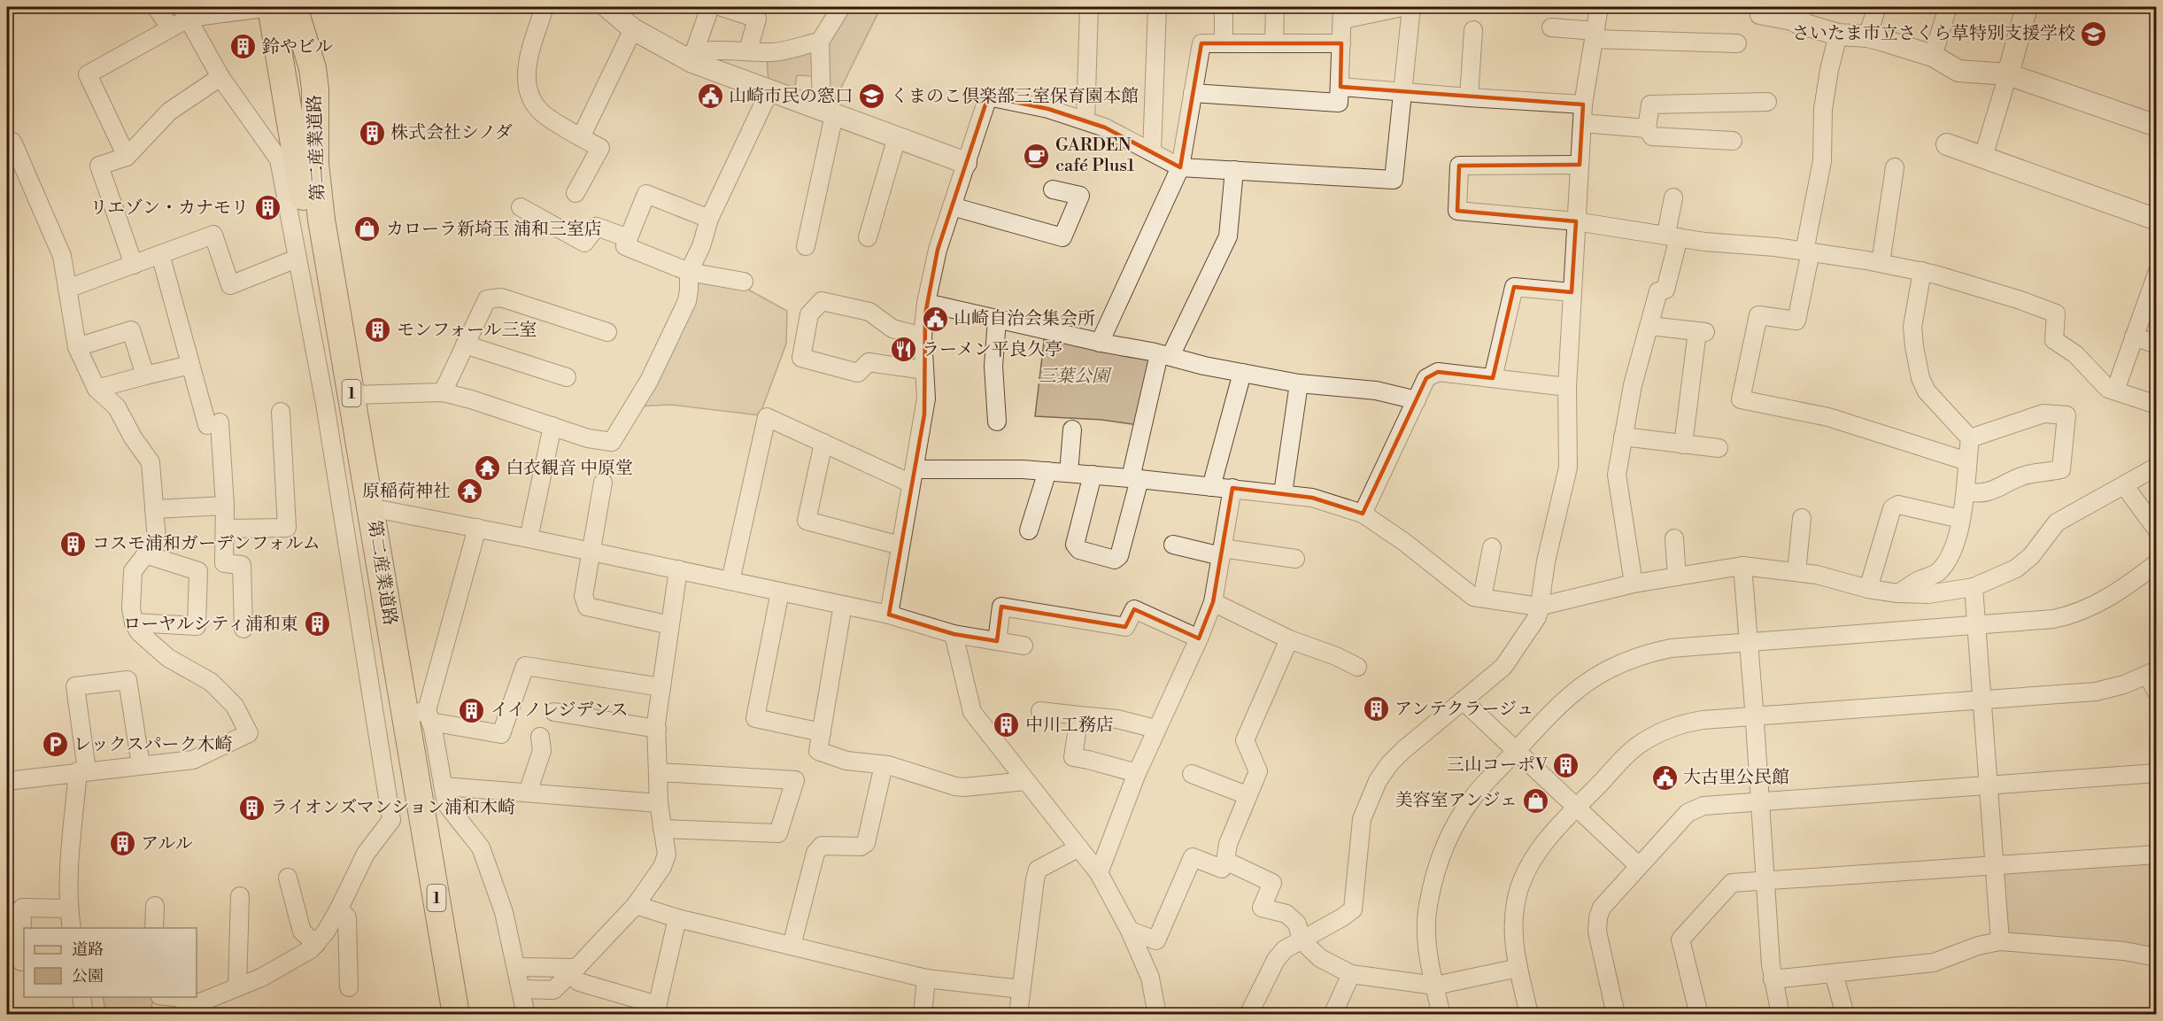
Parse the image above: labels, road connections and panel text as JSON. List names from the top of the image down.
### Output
{
  "streets": {
    "main road": ["第二産業道路", "1"]
  },
  "parks": ["三葉公園"],
  "places": {
    "school or university": ["さいたま市立さくら草特別支援学校", "くまのこ倶楽部三室保育園本館"],
    "building": [
      "鈴やビル",
      "株式会社シノダ",
      "リエゾン・カナモリ",
      "モンフォール三室",
      "コスモ浦和ガーデンフォルム",
      "ローヤルシティ浦和東",
      "アンテクラージュ",
      "イイノレジデンス",
      "中川工務店",
      "三山コーポV",
      "ライオンズマンション浦和木崎",
      "アルル"
    ],
    "public building": ["山崎市民の窓口", "山崎自治会集会所", "大古里公民館"],
    "cafe": ["GARDEN café Plus1"],
    "shop": ["カローラ新埼玉 浦和三室店", "美容室アンジェ"],
    "restaurant": ["ラーメン平良久亭"],
    "temple": ["白衣観音 中原堂", "原稲荷神社"],
    "parking": ["レックスパーク木崎"]
  },
  "legend": ["道路", "公園"]
}
